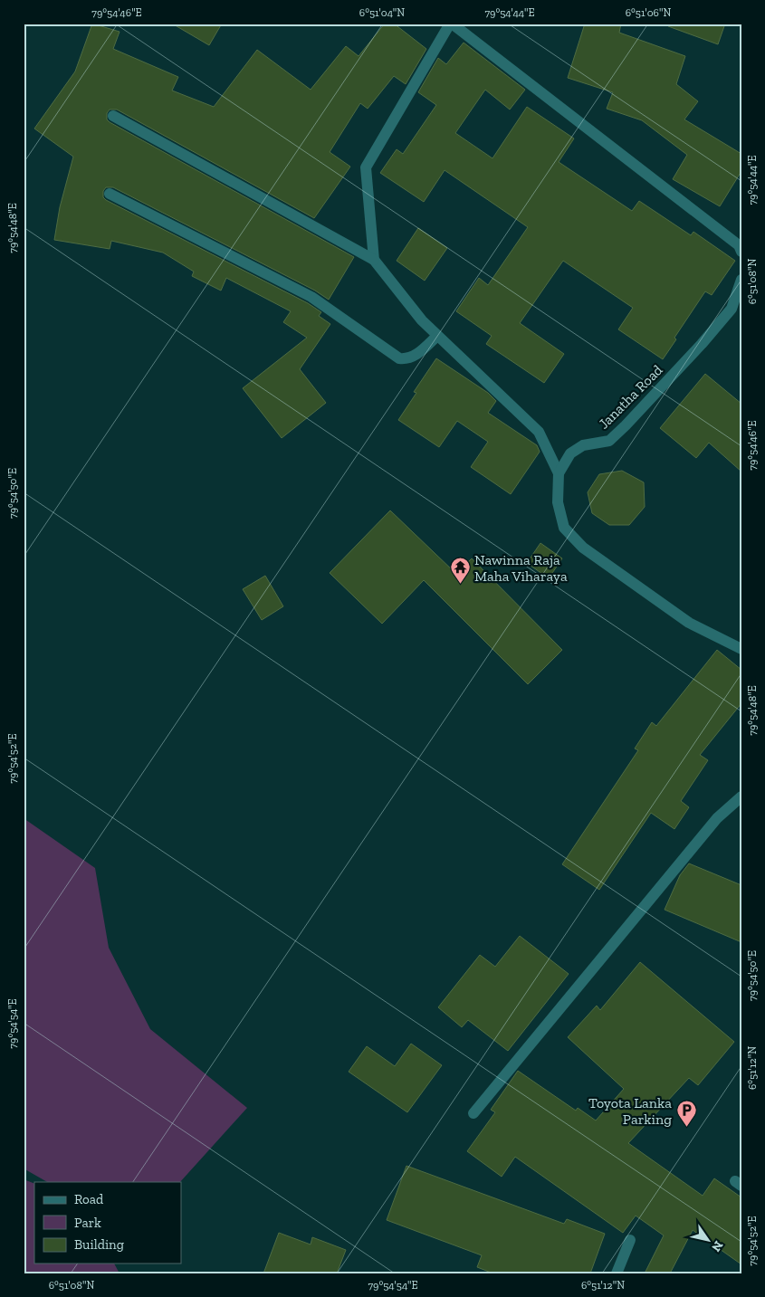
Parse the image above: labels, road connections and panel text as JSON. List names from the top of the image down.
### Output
{
  "streets": {
    "street": ["Janatha Road"]
  },
  "places": {
    "temple": ["Nawinna Raja Maha Viharaya"],
    "parking": ["Toyota Lanka Parking"]
  },
  "legend": ["Road", "Park", "Building"],
  "north": "bottom right",
  "coordinates": [
    "79°54'46\"E",
    "6°51'04\"N",
    "79°54'44\"E",
    "6°51'06\"N",
    "79°54'48\"E",
    "6°51'08\"N",
    "79°54'50\"E",
    "79°54'52\"E",
    "79°54'54\"E",
    "6°51'12\"N"
  ]
}
